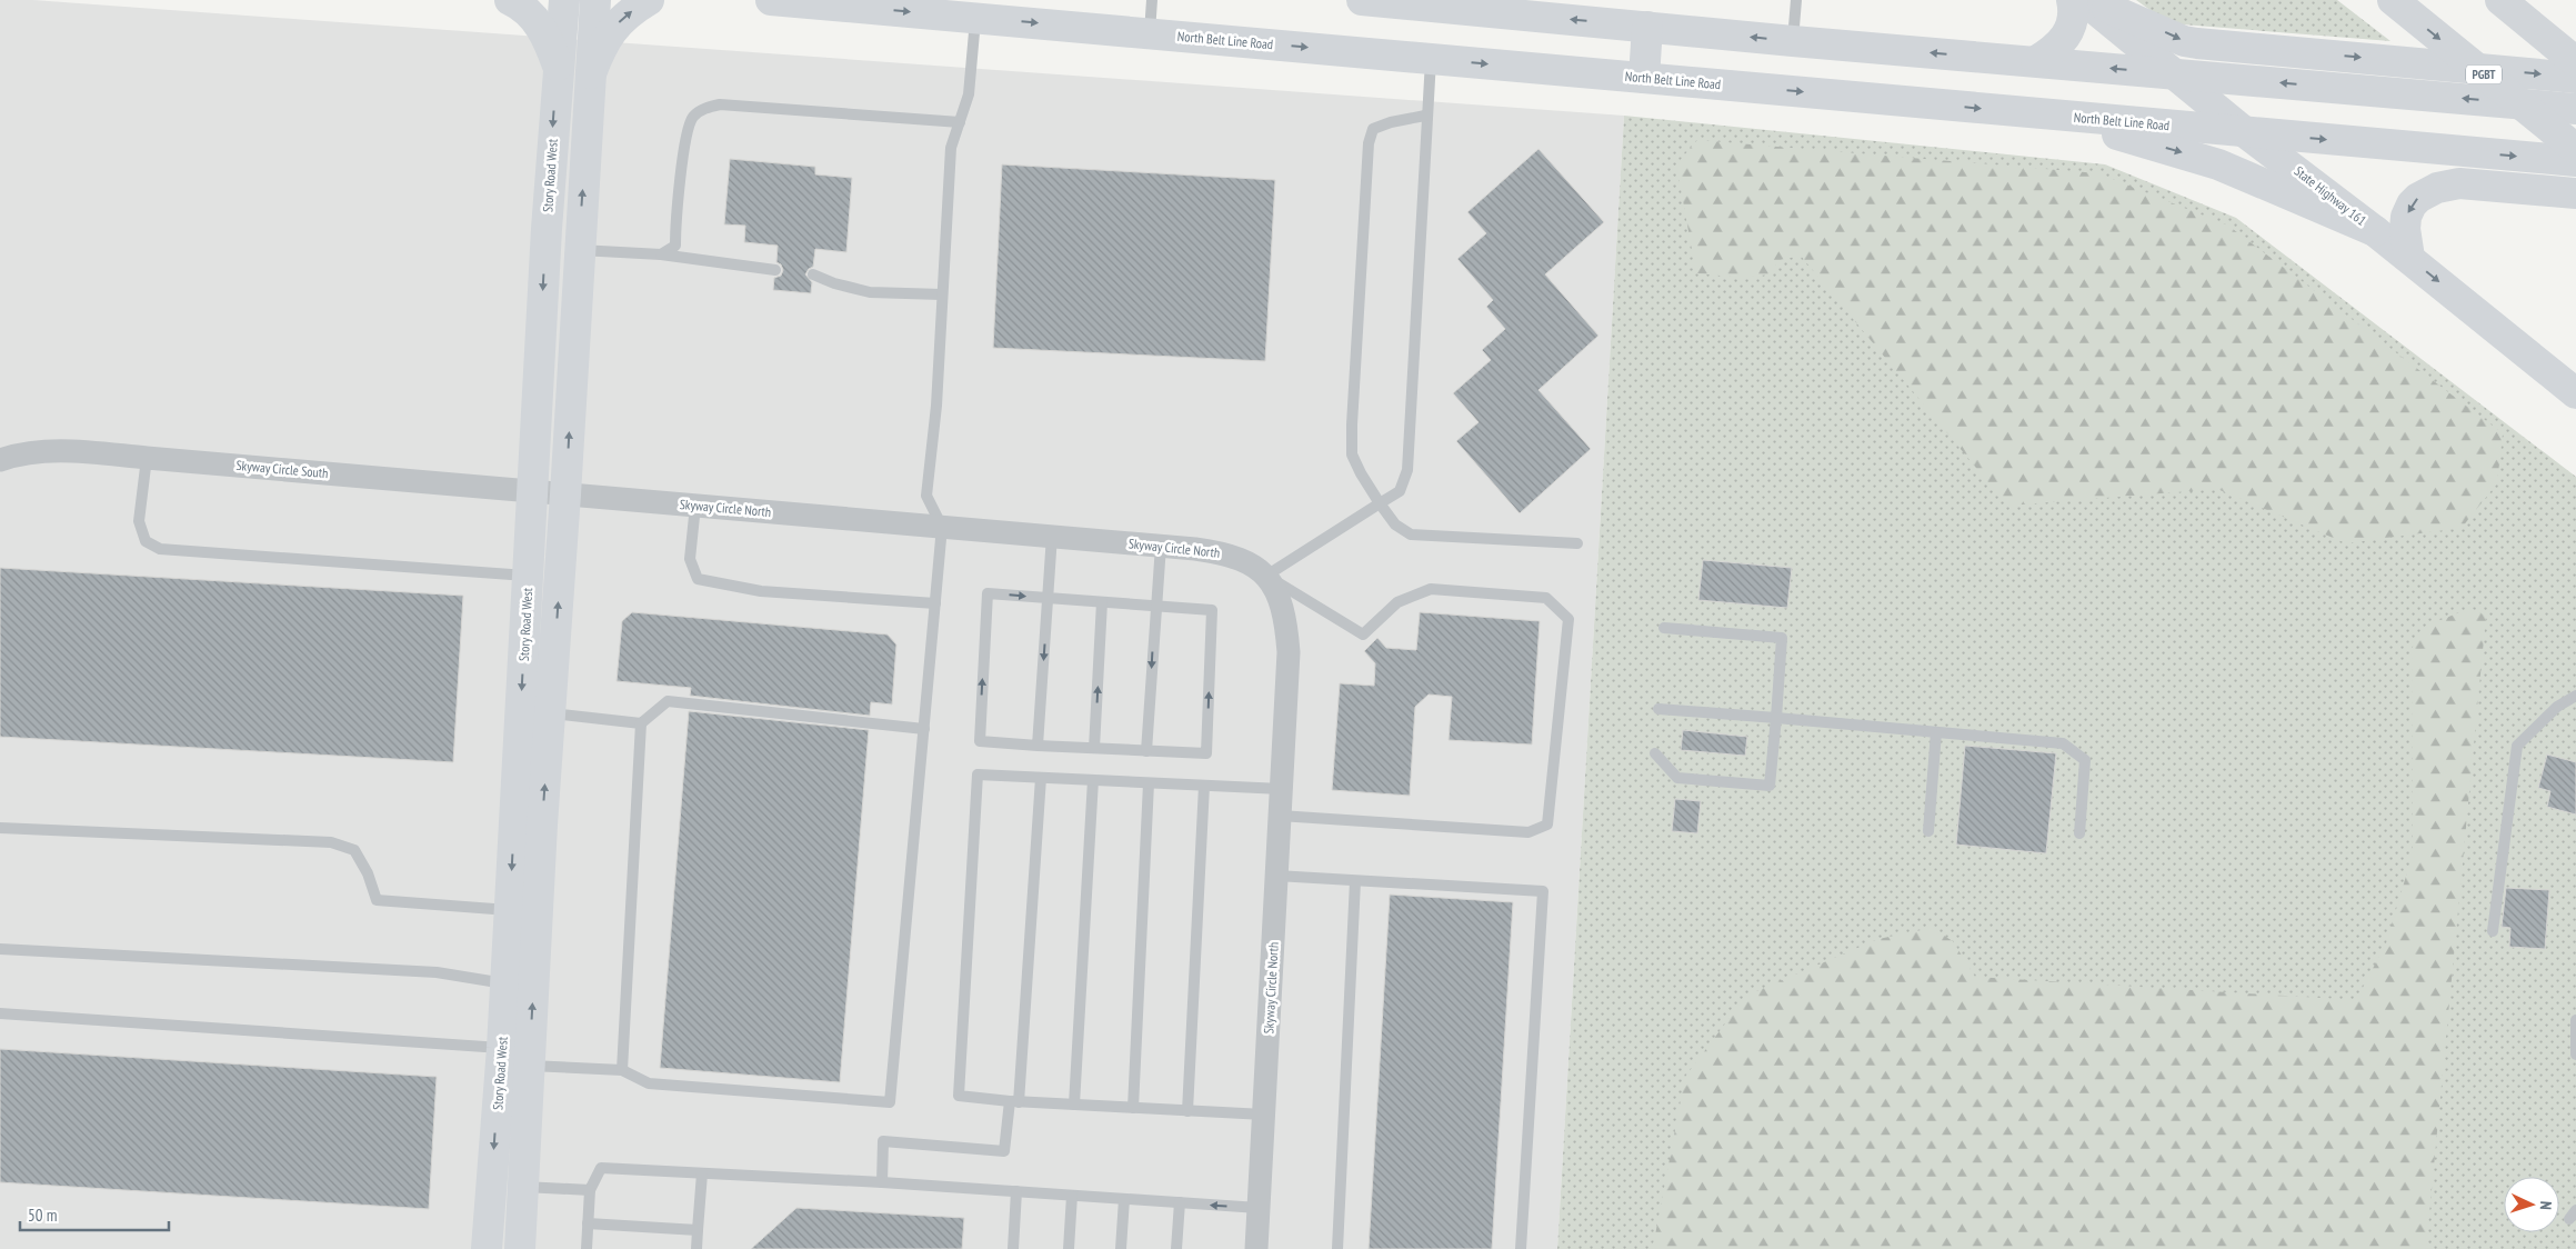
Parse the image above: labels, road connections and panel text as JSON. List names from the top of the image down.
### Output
{
  "streets": {
    "main road": [
      "North Belt Line Road",
      "PGBT",
      "Story Road West",
      "State Highway 161"
    ],
    "street": ["Skyway Circle South", "Skyway Circle North"]
  },
  "crossings": [
    ["North Belt Line Road", "State Highway 161"],
    ["Story Road West", "Skyway Circle South"],
    ["Story Road West", "Skyway Circle North"],
    ["Skyway Circle South", "Skyway Circle North"]
  ],
  "scale_bar": "50 m",
  "north": "right"
}
